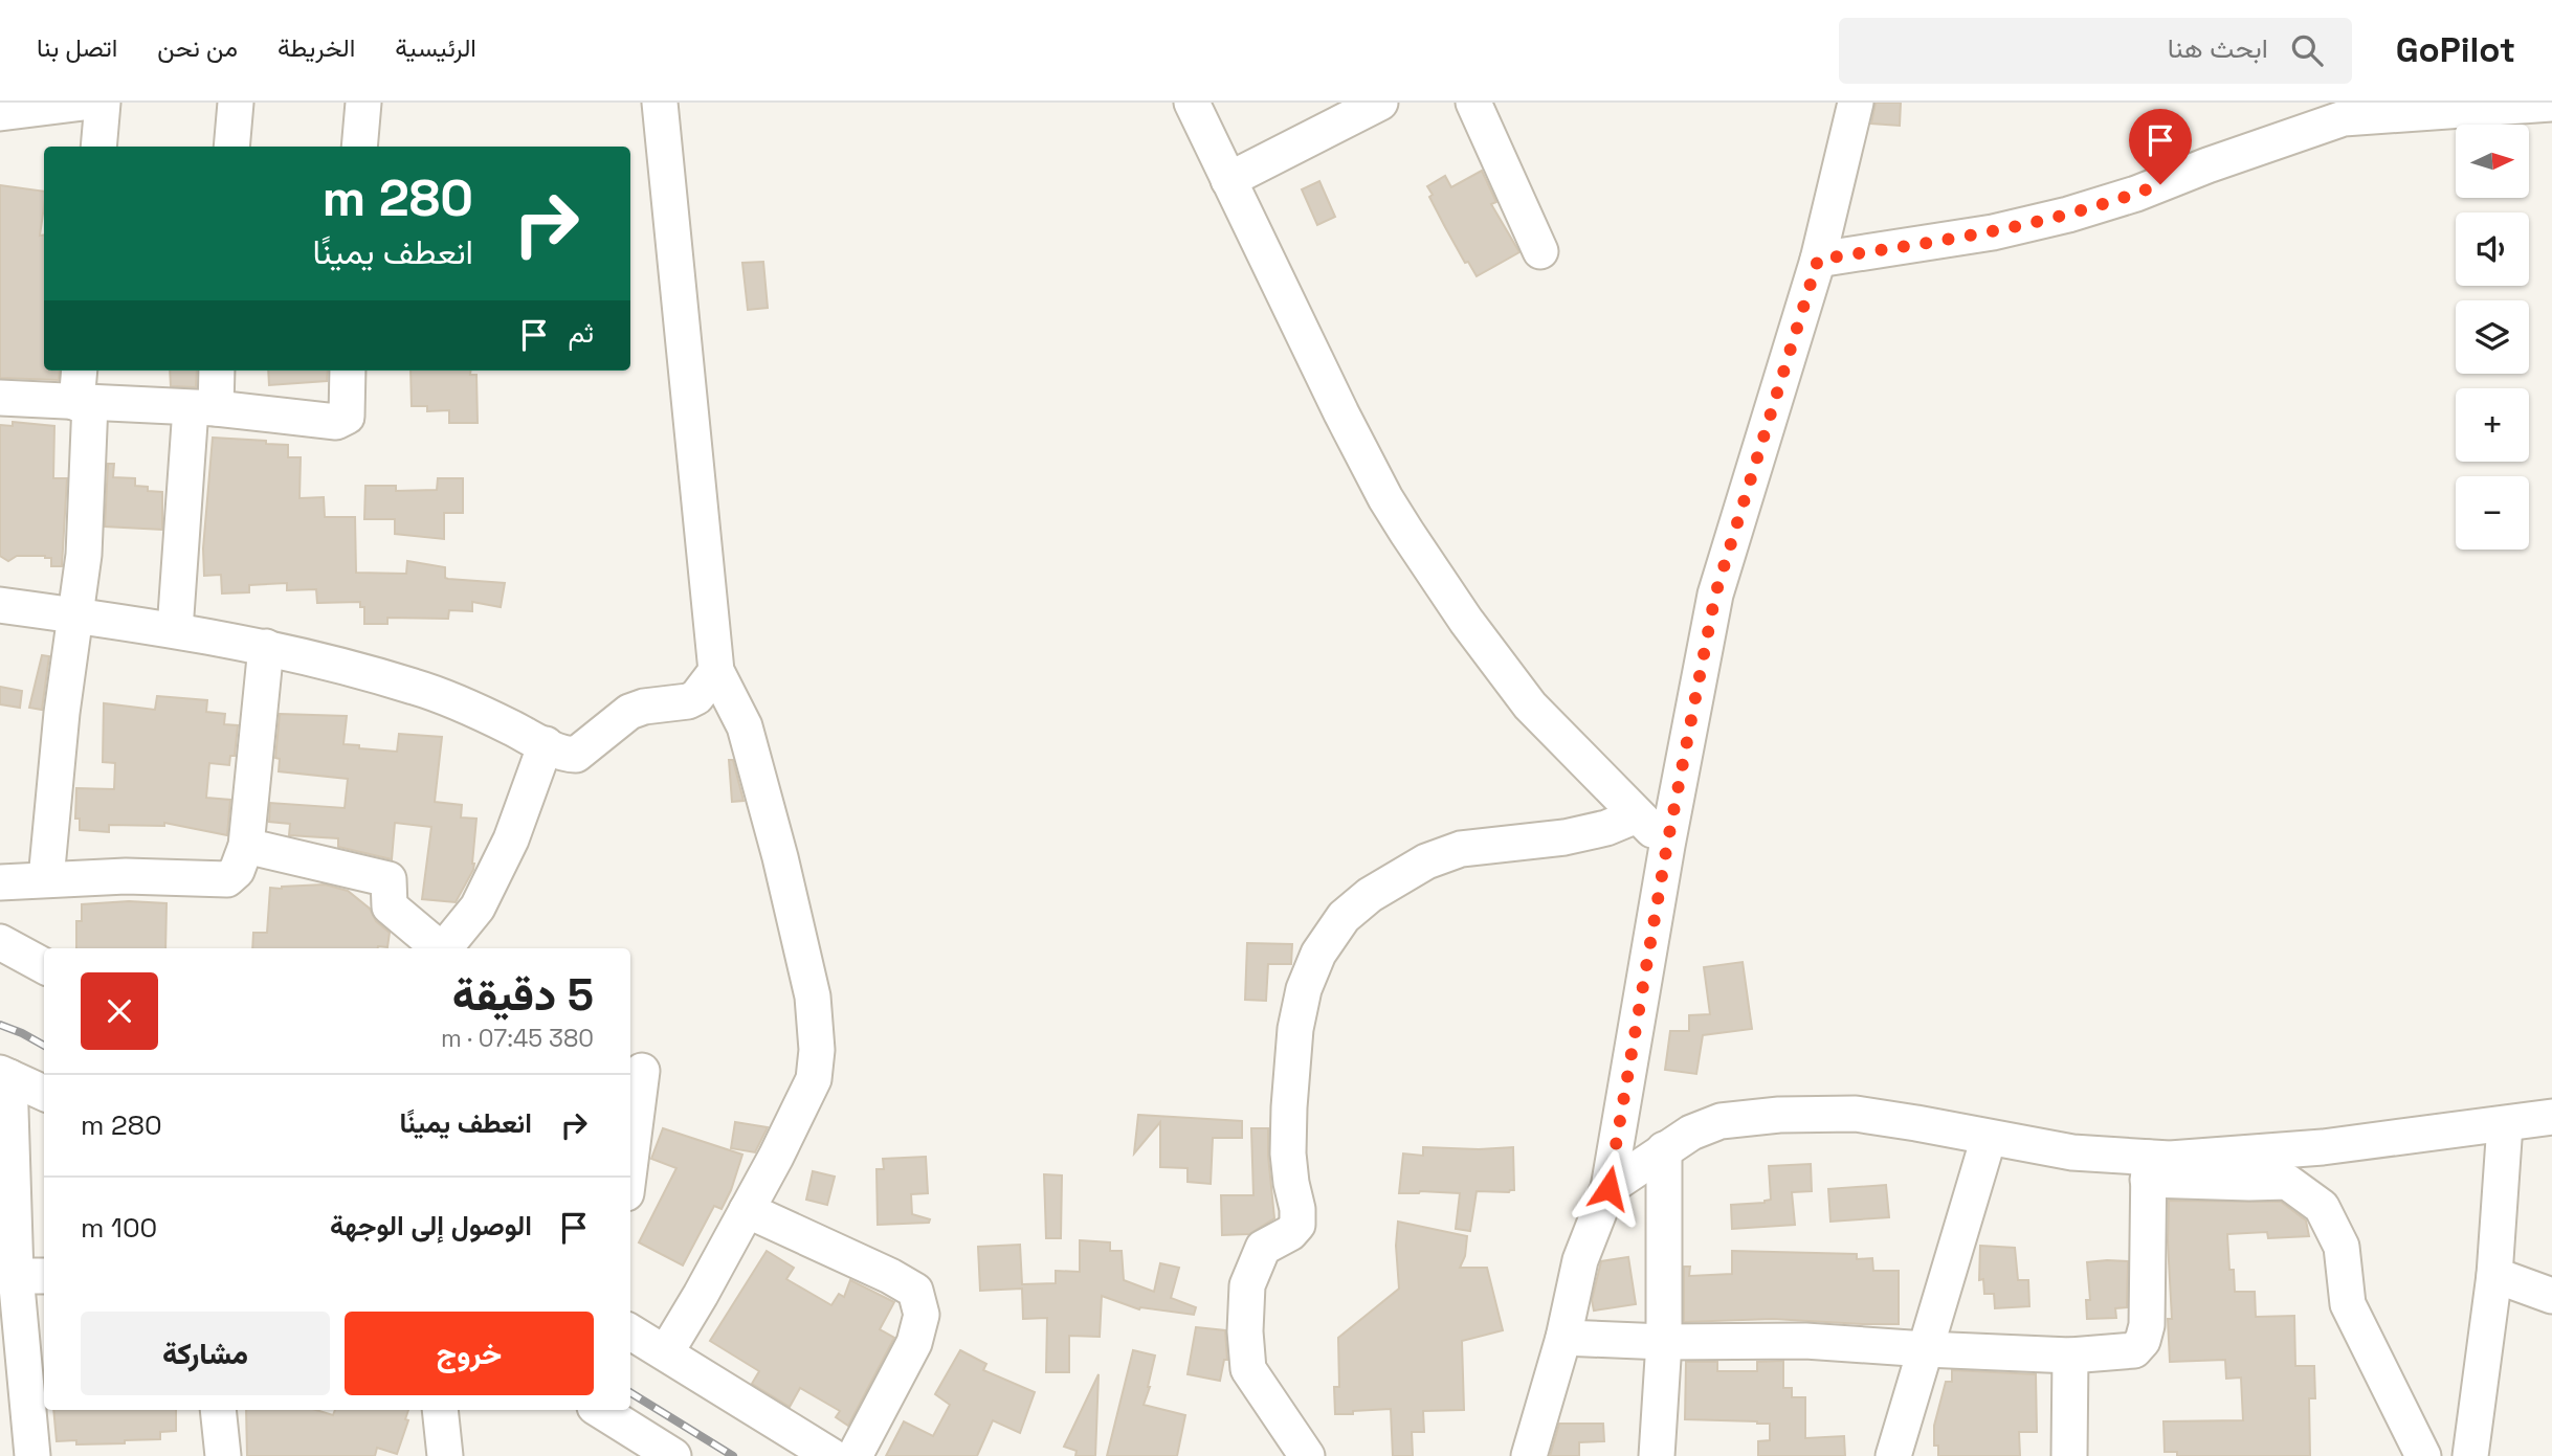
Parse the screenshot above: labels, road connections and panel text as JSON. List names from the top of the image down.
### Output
{
  "north": "right",
  "page": {
    "header": "GoPilot",
    "search": "ابحث هنا",
    "nav": [
      "الرئيسية",
      "الخريطة",
      "من نحن",
      "اتصل بنا"
    ],
    "map_buttons": ["+", "−"],
    "turn": ["280 m", "انعطف يمينًا"],
    "then": "ثم",
    "heading": ["5 دقيقة", "380 m · 07:45"],
    "list": [
      {
        "name": "انعطف يمينًا",
        "value": "280 m"
      },
      {
        "name": "الوصول إلى الوجهة",
        "value": "100 m"
      }
    ],
    "buttons": ["خروج", "مشاركة"]
  }
}
